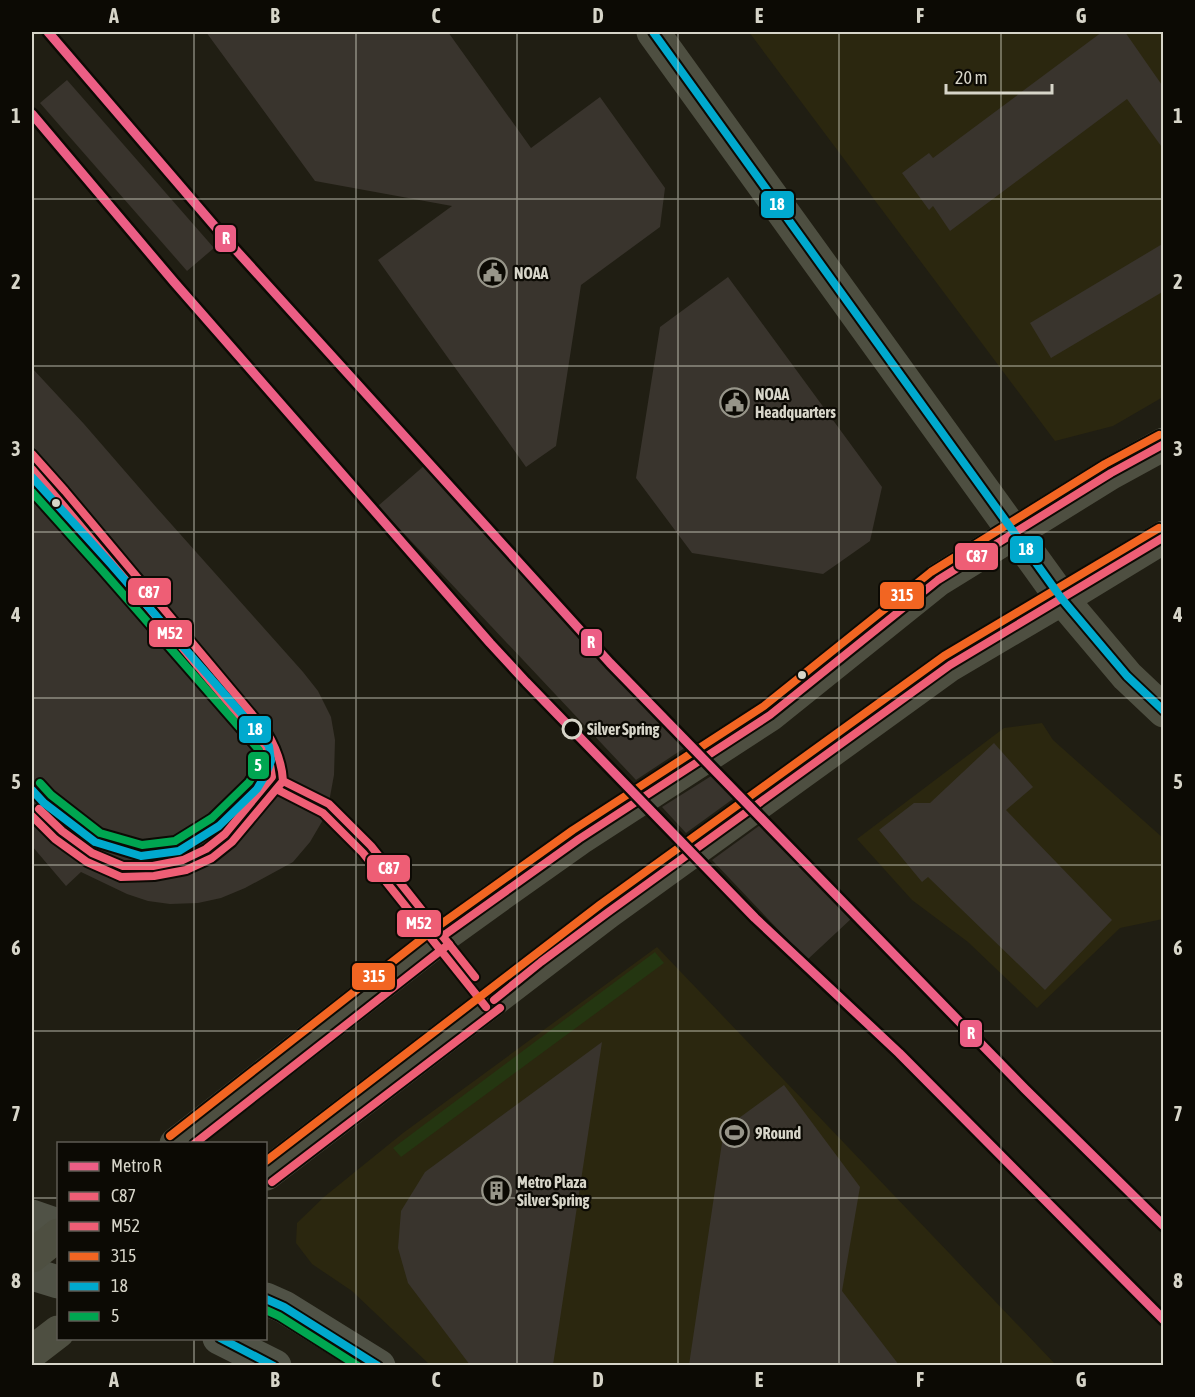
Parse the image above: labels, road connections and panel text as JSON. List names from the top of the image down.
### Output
{
  "places": {
    "public building": ["NOAA", "NOAA Headquarters"],
    "other": ["Silver Spring"],
    "sports": ["9Round"],
    "building": ["Metro Plaza Silver Spring"]
  },
  "lines": [
    "metro line R",
    "transit line 18",
    "transit line 315",
    "transit line C87",
    "transit line M52",
    "transit line 5"
  ],
  "legend": [
    "Metro R",
    "C87",
    "M52",
    "315",
    "18",
    "5"
  ],
  "scale_bar": "20 m",
  "grid": {
    "columns": [
      "A",
      "B",
      "C",
      "D",
      "E",
      "F",
      "G"
    ],
    "rows": [
      "1",
      "2",
      "3",
      "4",
      "5",
      "6",
      "7",
      "8"
    ]
  }
}
